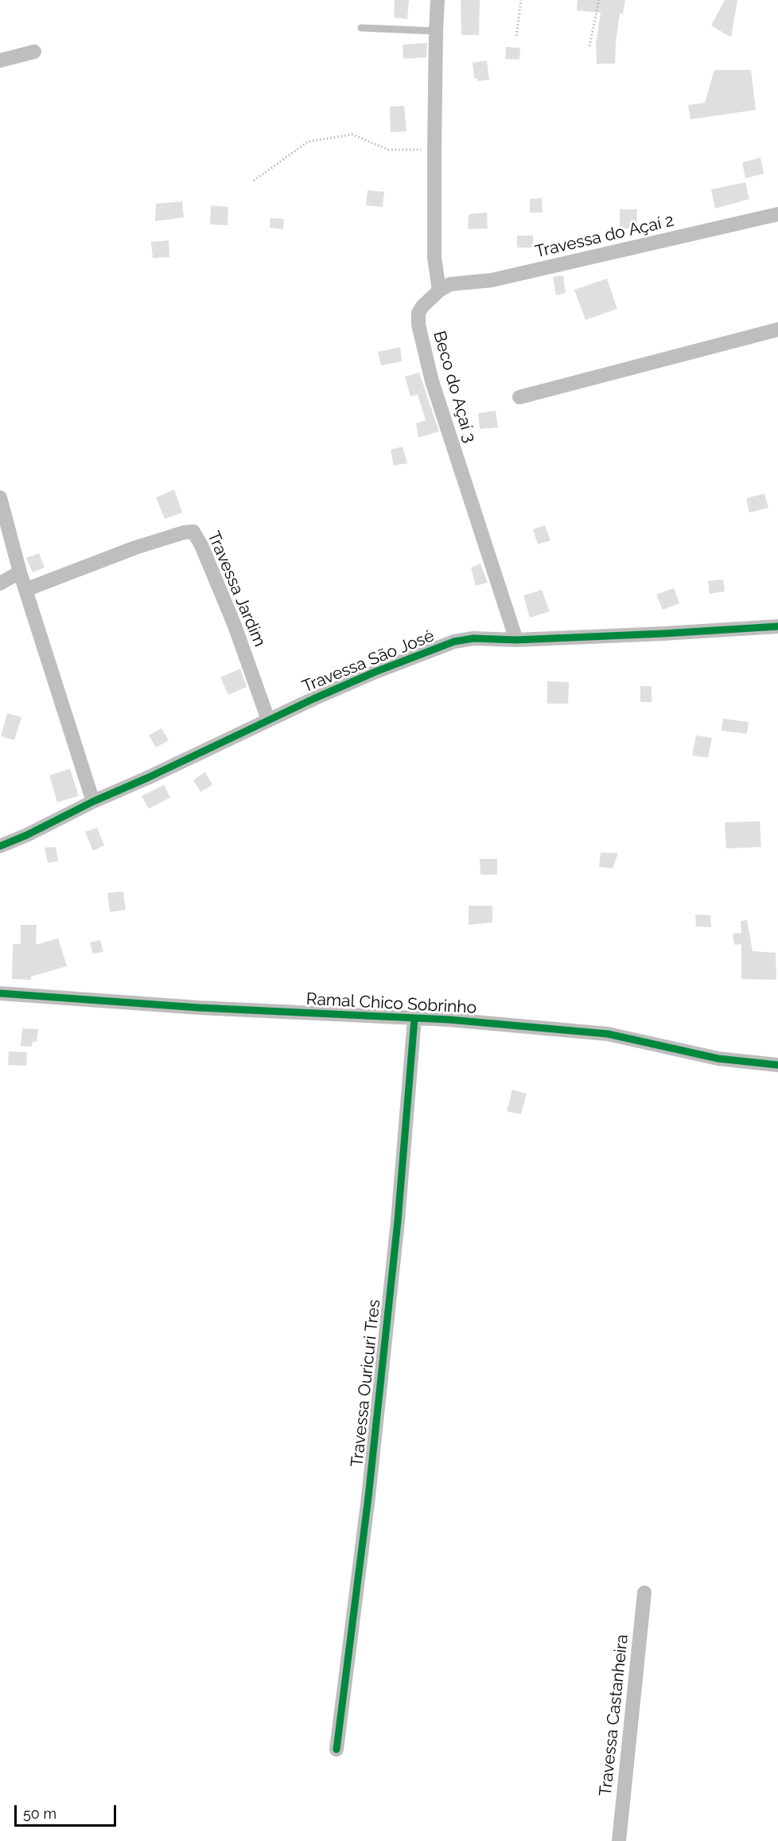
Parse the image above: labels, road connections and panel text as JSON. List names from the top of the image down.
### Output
{
  "streets": {
    "street": [
      "Travessa do Açaí 2",
      "Beco do Açaí 3",
      "Travessa Jardim",
      "Travessa São José",
      "Ramal Chico Sobrinho",
      "Travessa Ouricuri Tres",
      "Travessa Castanheira"
    ]
  },
  "crossings": [
    ["Travessa do Açaí 2", "Beco do Açaí 3"],
    ["Beco do Açaí 3", "Travessa São José"],
    ["Travessa Jardim", "Travessa São José"],
    ["Ramal Chico Sobrinho", "Travessa Ouricuri Tres"]
  ],
  "scale_bar": "50 m"
}
